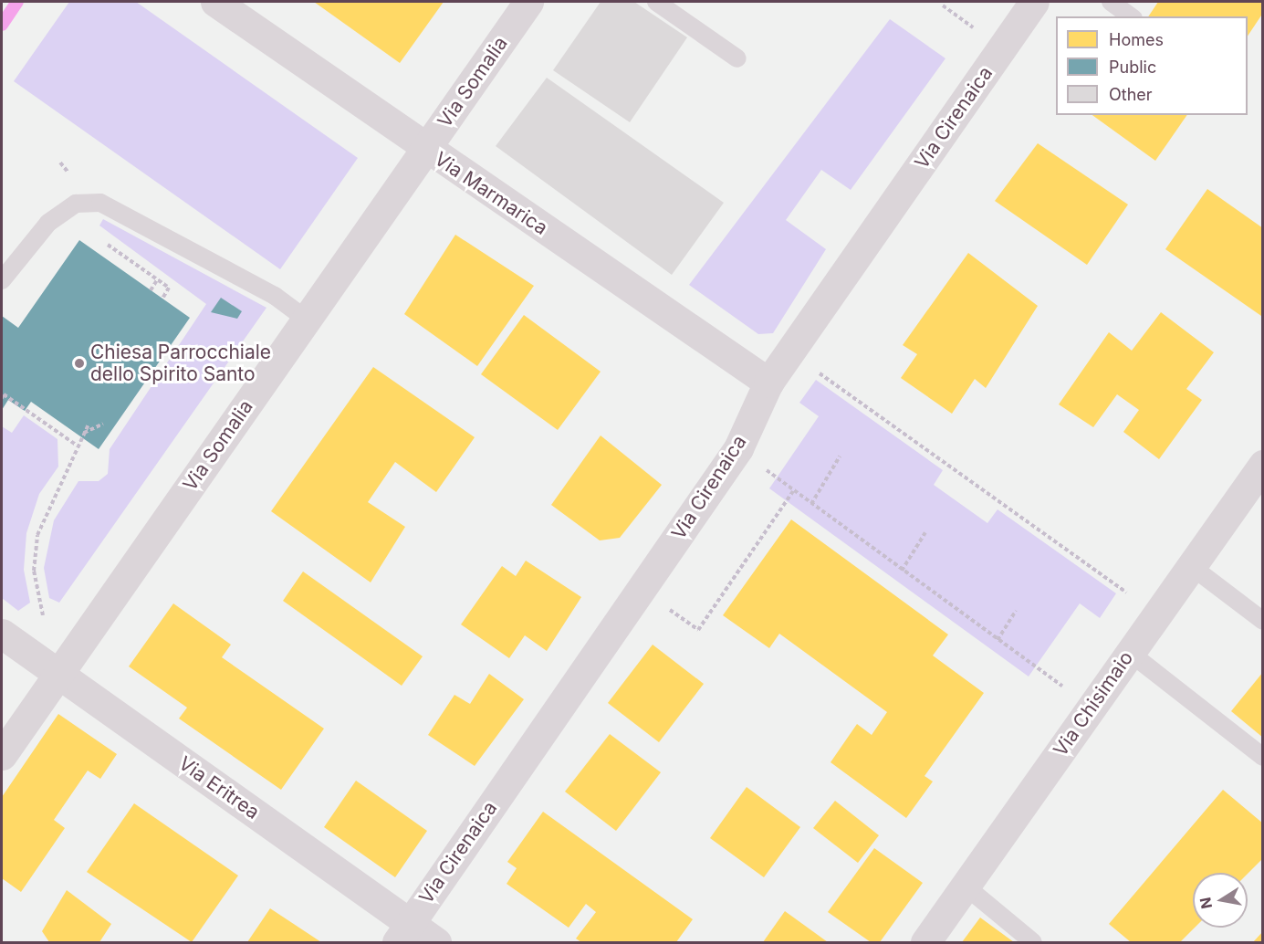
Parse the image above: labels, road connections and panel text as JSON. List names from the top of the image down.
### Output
{
  "streets": {
    "street": [
      "Via Somalia",
      "Via Cirenaica",
      "Via Marmarica",
      "Via Chisimaio",
      "Via Eritrea"
    ]
  },
  "crossings": [
    ["Via Somalia", "Via Marmarica"],
    ["Via Somalia", "Via Eritrea"],
    ["Via Cirenaica", "Via Marmarica"],
    ["Via Cirenaica", "Via Eritrea"]
  ],
  "places": ["Chiesa Parrocchiale dello Spirito Santo"],
  "legend": ["Homes", "Public", "Other"],
  "north": "left"
}
